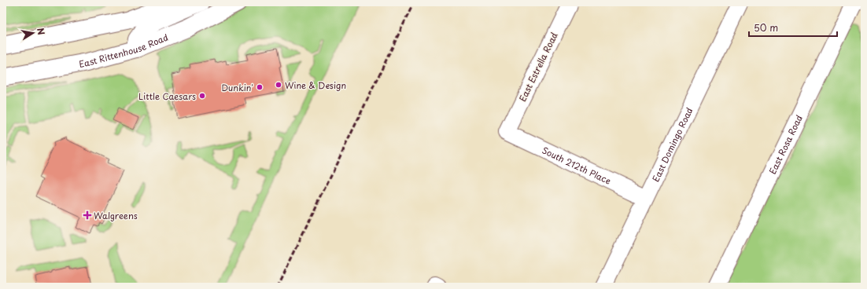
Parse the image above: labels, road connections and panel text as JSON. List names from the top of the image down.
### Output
{
  "streets": {
    "main road": ["East Rittenhouse Road"],
    "street": [
      "East Estrella Road",
      "East Domingo Road",
      "East Rosa Road",
      "South 212th Place"
    ]
  },
  "crossings": [
    ["East Estrella Road", "South 212th Place"],
    ["East Domingo Road", "South 212th Place"]
  ],
  "places": {
    "other": ["Wine & Design", "Dunkin'", "Little Caesars"],
    "health": ["Walgreens"]
  },
  "scale_bar": "50 m",
  "north": "right"
}
